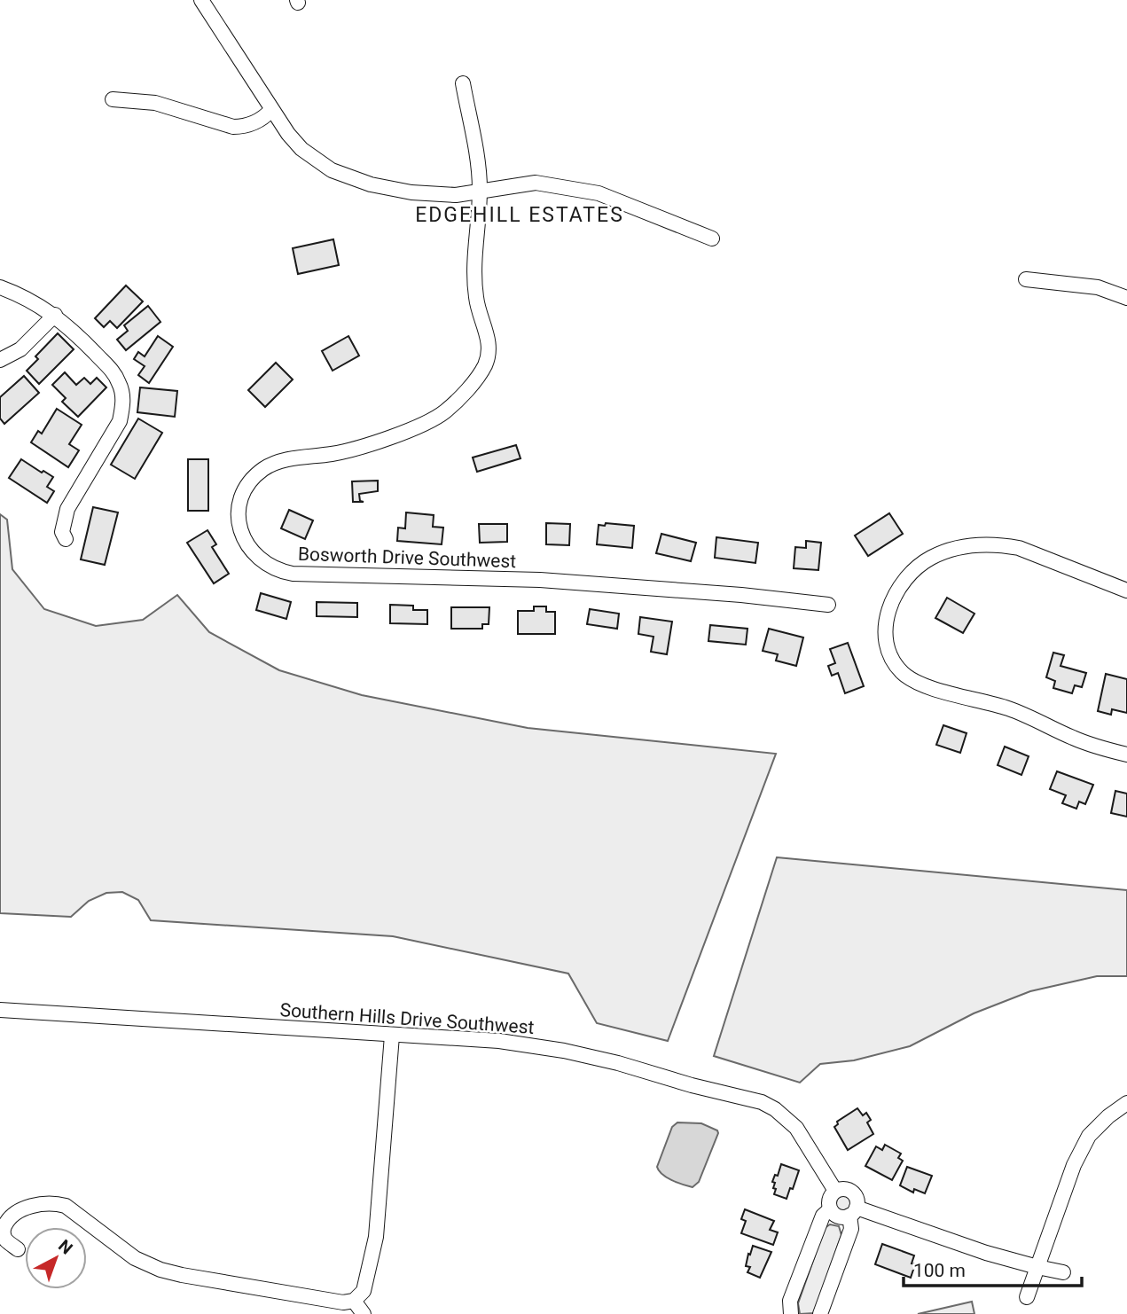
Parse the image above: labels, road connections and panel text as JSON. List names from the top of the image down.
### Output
{
  "streets": {
    "street": ["Bosworth Drive Southwest", "Southern Hills Drive Southwest"]
  },
  "districts": ["EDGEHILL ESTATES"],
  "scale_bar": "100 m",
  "north": "top right"
}
